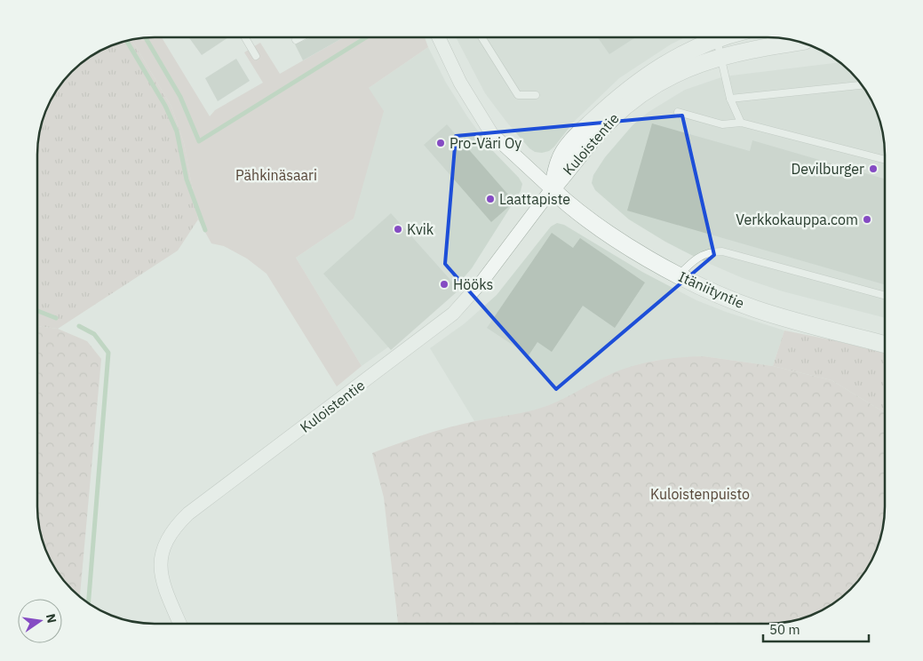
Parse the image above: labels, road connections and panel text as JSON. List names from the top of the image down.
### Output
{
  "streets": {
    "street": ["Kuloistentie", "Itäniityntie"]
  },
  "crossings": [
    ["Kuloistentie", "Itäniityntie"]
  ],
  "parks": ["Pähkinäsaari", "Kuloistenpuisto"],
  "places": [
    "Pro-Väri Oy",
    "Devilburger",
    "Laattapiste",
    "Verkkokauppa.com",
    "Kvik",
    "Hööks"
  ],
  "scale_bar": "50 m",
  "north": "right"
}
